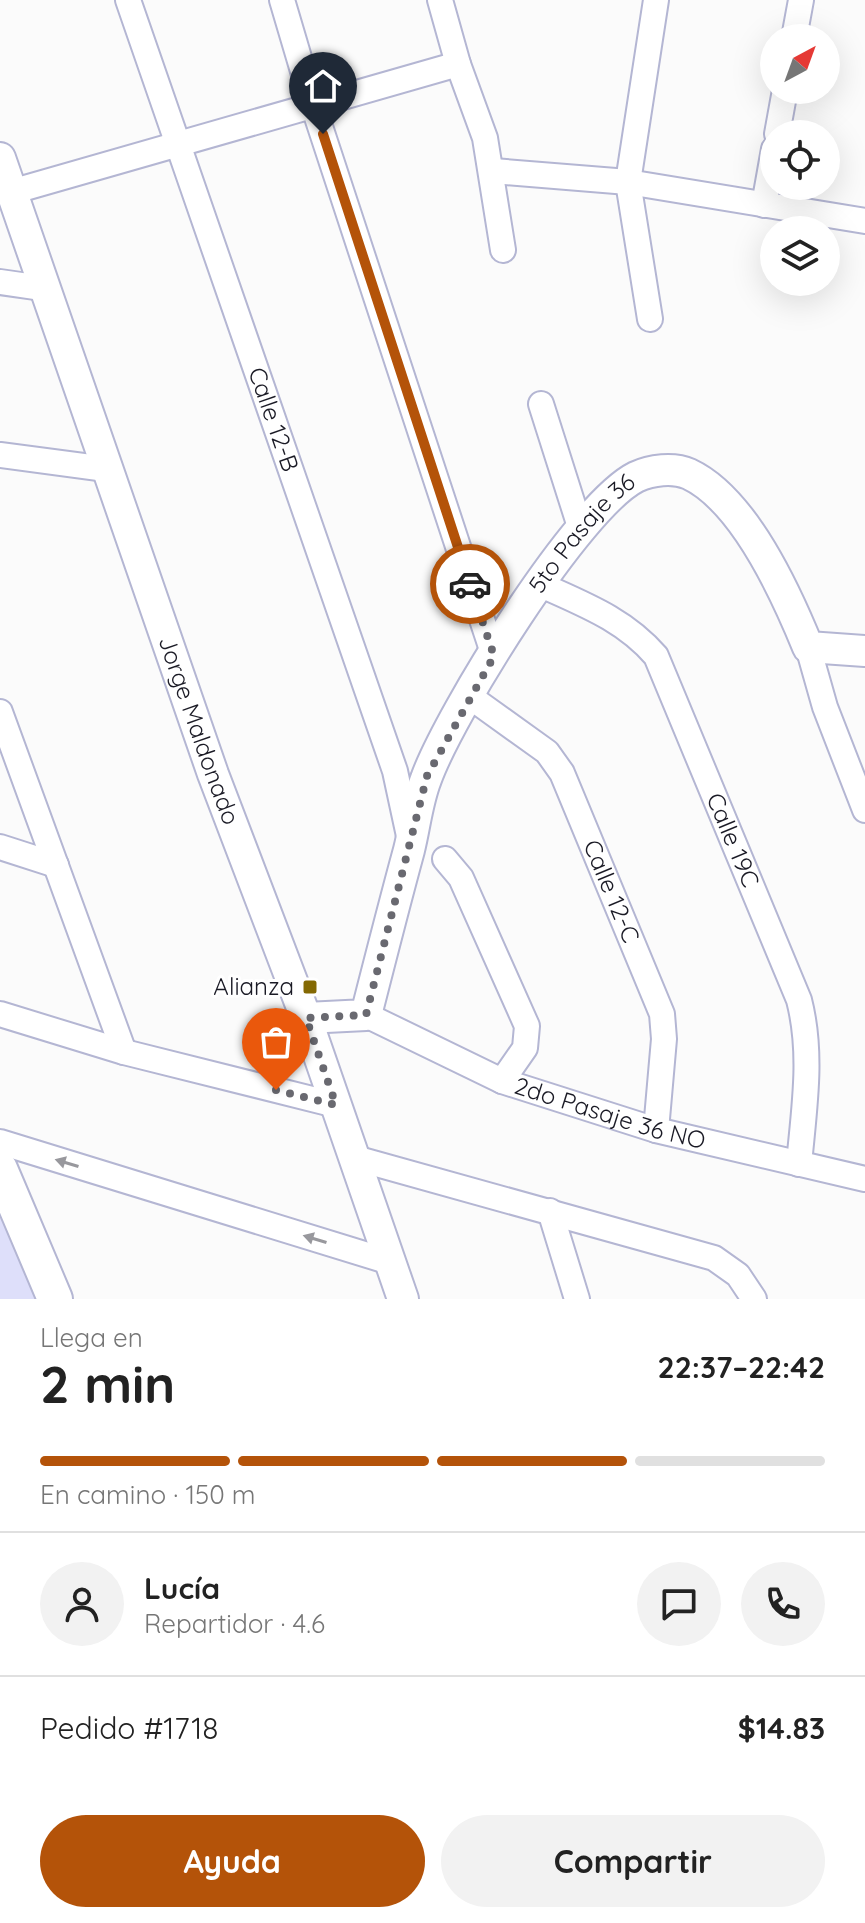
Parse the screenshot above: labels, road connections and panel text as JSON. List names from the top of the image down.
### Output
{
  "streets": {
    "street": [
      "Calle 12-B",
      "5to Pasaje 36",
      "Jorge Maldonado",
      "Calle 19C",
      "Calle 12-C",
      "2do Pasaje 36 NO"
    ]
  },
  "crossings": [
    ["Calle 12-B", "5to Pasaje 36"],
    ["5to Pasaje 36", "Calle 19C"],
    ["5to Pasaje 36", "Calle 12-C"],
    ["5to Pasaje 36", "2do Pasaje 36 NO"],
    ["Calle 19C", "2do Pasaje 36 NO"],
    ["Calle 12-C", "2do Pasaje 36 NO"]
  ],
  "places": {
    "transit": ["Alianza"]
  },
  "north": "top right",
  "page": {
    "heading": ["2 min", "Llega en", "22:37–22:42"],
    "panel": [
      "Lucía",
      "Repartidor · 4.6",
      "Pedido #1718",
      "$14.83"
    ],
    "bar": "En camino · 150 m",
    "buttons": ["Ayuda", "Compartir"]
  }
}
